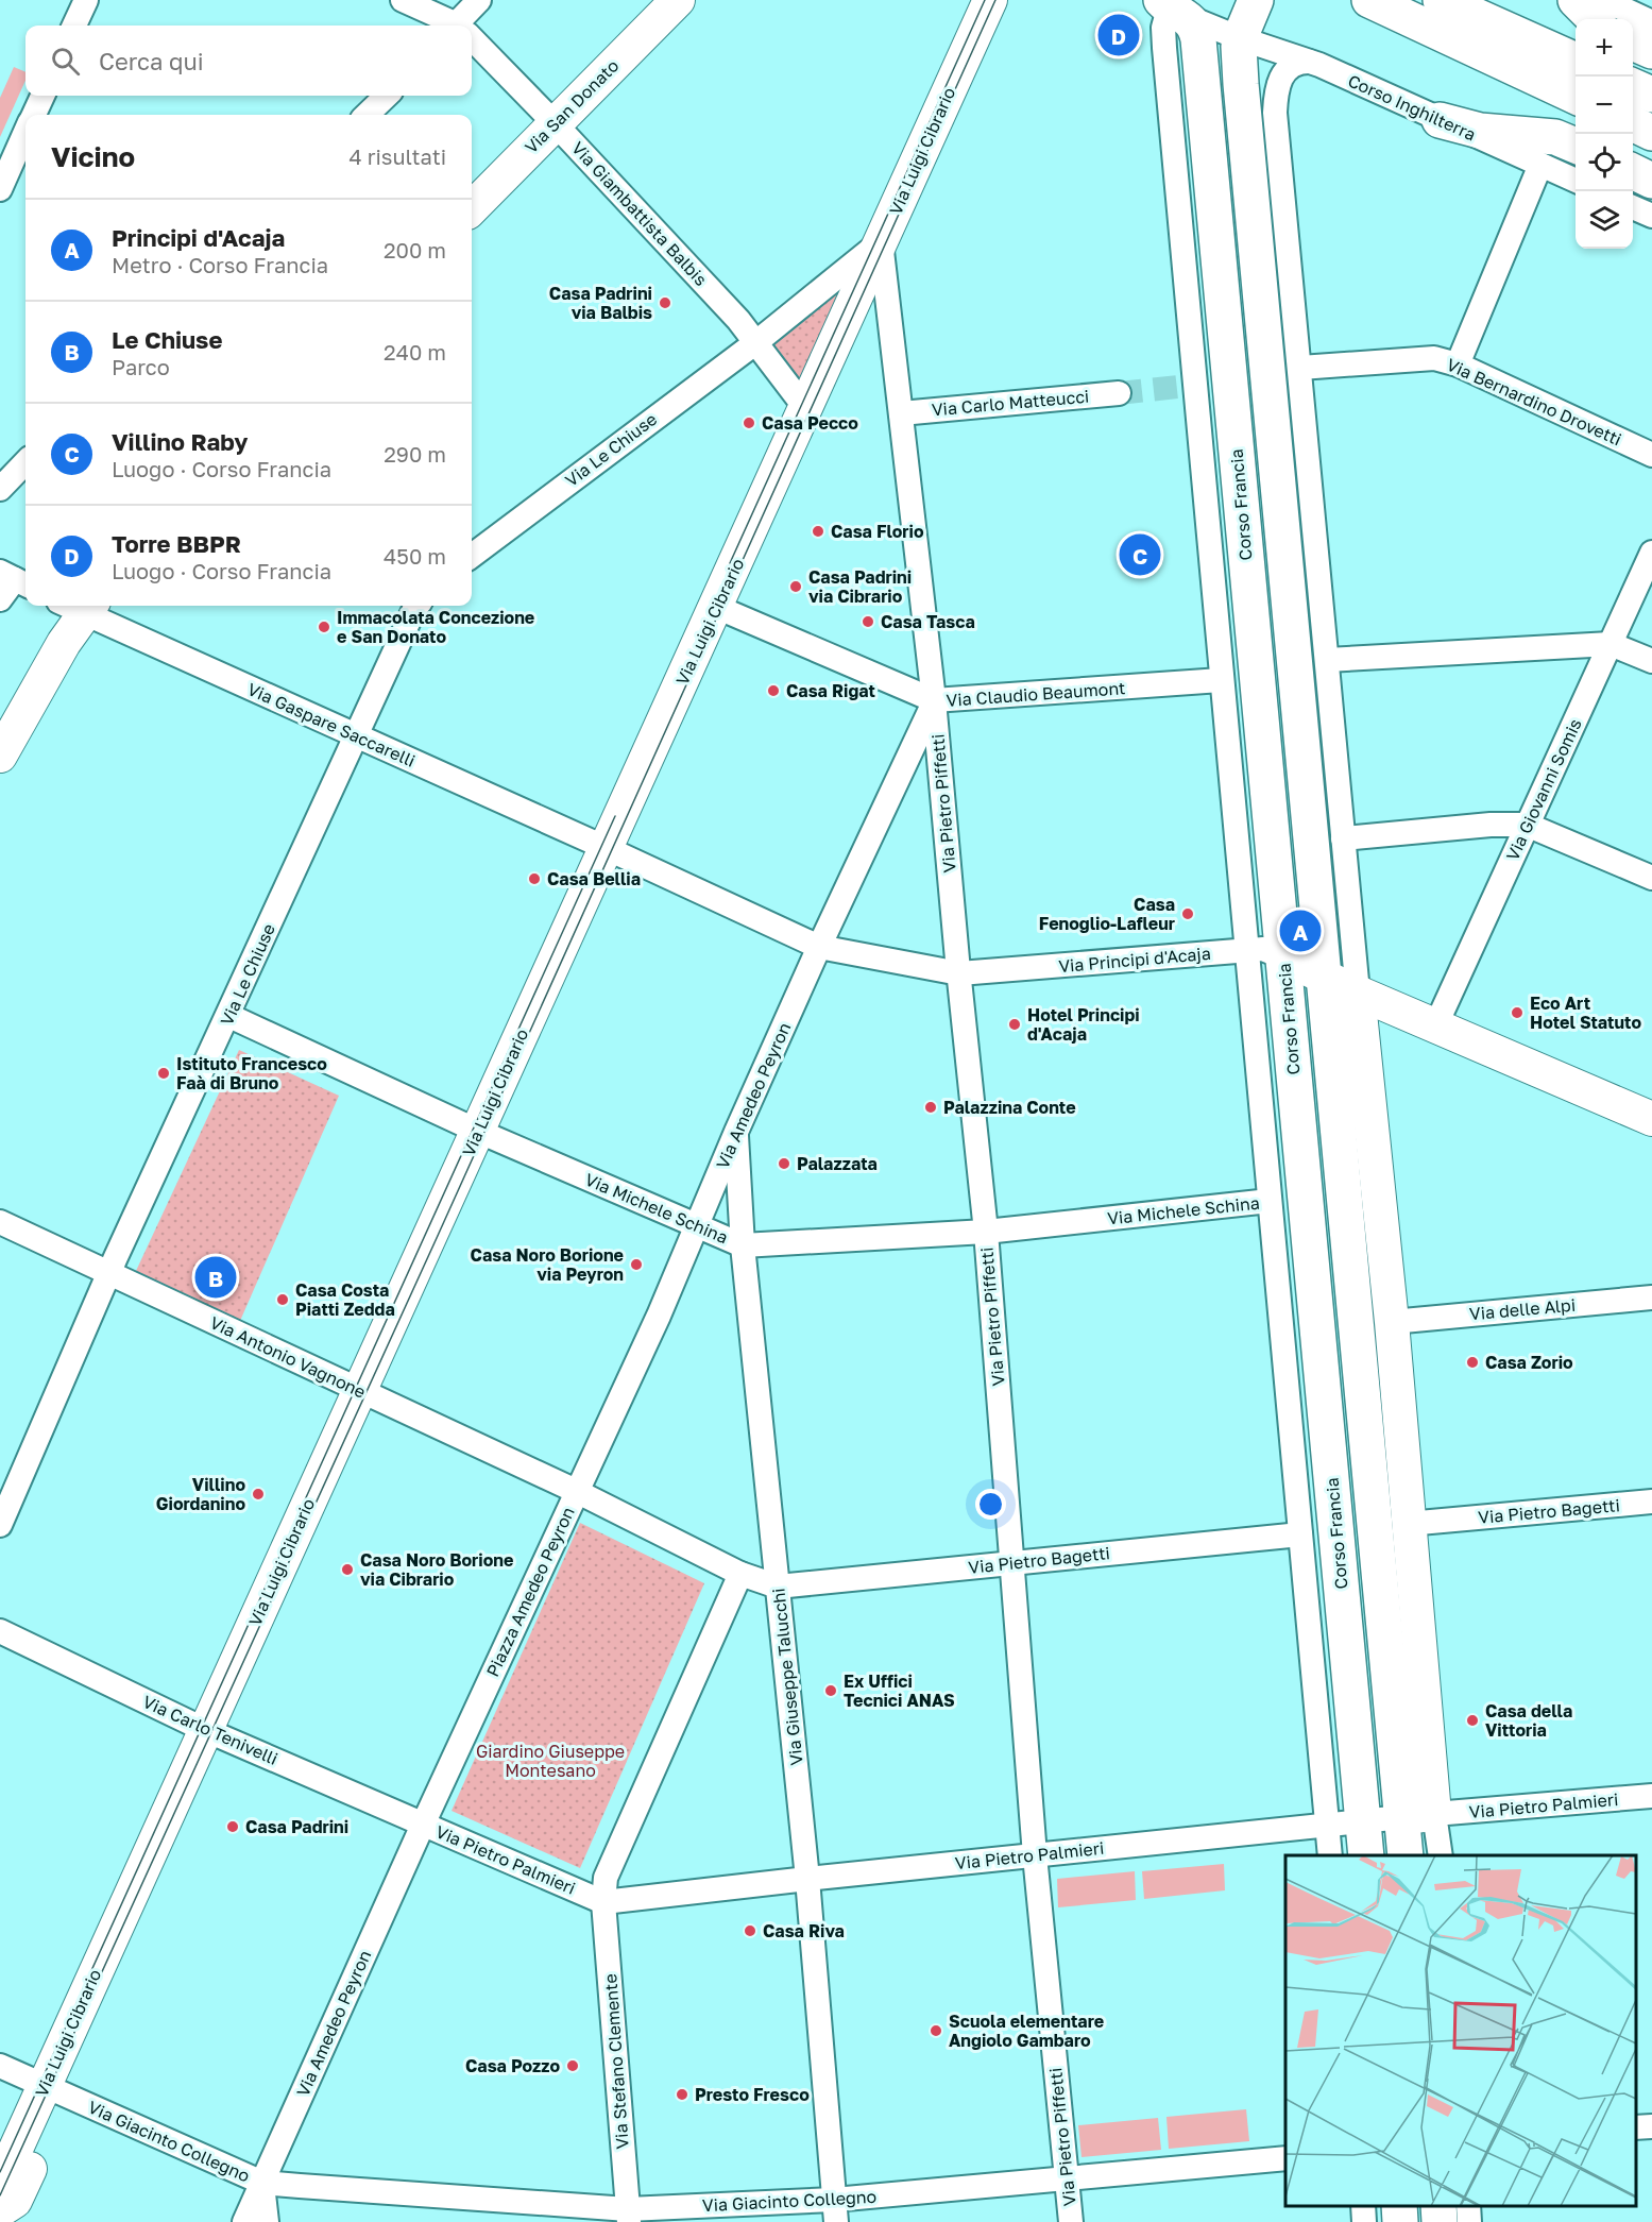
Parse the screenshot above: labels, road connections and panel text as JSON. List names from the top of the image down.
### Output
{
  "streets": {
    "main road": ["Corso Francia"],
    "street": [
      "Via San Donato",
      "Corso Inghilterra",
      "Via Luigi Cibrario",
      "Via Giambattista Balbis",
      "Via Bernardino Drovetti",
      "Via Carlo Matteucci",
      "Via Le Chiuse",
      "Via Claudio Beaumont",
      "Via Gaspare Saccarelli",
      "Via Giovanni Somis",
      "Via Pietro Piffetti",
      "Via Principi d'Acaja",
      "Via Amedeo Peyron",
      "Via Michele Schina",
      "Via delle Alpi",
      "Via Antonio Vagnone",
      "Via Pietro Bagetti",
      "Piazza Amedeo Peyron",
      "Via Giuseppe Talucchi",
      "Via Carlo Tenivelli",
      "Via Pietro Palmieri",
      "Via Stefano Clemente",
      "Via Giacinto Collegno"
    ]
  },
  "crossings": [
    ["Via San Donato", "Via Giambattista Balbis"],
    ["Corso Inghilterra", "Corso Francia"],
    ["Via Luigi Cibrario", "Via Giambattista Balbis"],
    ["Via Luigi Cibrario", "Via Le Chiuse"],
    ["Via Luigi Cibrario", "Via Claudio Beaumont"],
    ["Via Luigi Cibrario", "Via Gaspare Saccarelli"],
    ["Via Luigi Cibrario", "Via Pietro Piffetti"],
    ["Via Luigi Cibrario", "Via Principi d'Acaja"],
    ["Via Luigi Cibrario", "Via Michele Schina"],
    ["Via Luigi Cibrario", "Via Antonio Vagnone"],
    ["Via Luigi Cibrario", "Via Carlo Tenivelli"],
    ["Via Luigi Cibrario", "Via Giacinto Collegno"],
    ["Via Giambattista Balbis", "Via Le Chiuse"],
    ["Via Carlo Matteucci", "Via Pietro Piffetti"],
    ["Via Le Chiuse", "Via Gaspare Saccarelli"],
    ["Via Le Chiuse", "Via Pietro Piffetti"],
    ["Via Le Chiuse", "Via Michele Schina"],
    ["Via Le Chiuse", "Via Antonio Vagnone"],
    ["Corso Francia", "Via Claudio Beaumont"],
    ["Corso Francia", "Via Principi d'Acaja"],
    ["Corso Francia", "Via Michele Schina"],
    ["Corso Francia", "Via Pietro Bagetti"],
    ["Corso Francia", "Via Pietro Palmieri"],
    ["Via Claudio Beaumont", "Via Pietro Piffetti"],
    ["Via Claudio Beaumont", "Via Amedeo Peyron"],
    ["Via Gaspare Saccarelli", "Via Principi d'Acaja"],
    ["Via Giovanni Somis", "Via Principi d'Acaja"],
    ["Via Pietro Piffetti", "Via Principi d'Acaja"],
    ["Via Pietro Piffetti", "Via Amedeo Peyron"],
    ["Via Pietro Piffetti", "Via Michele Schina"],
    ["Via Pietro Piffetti", "Via Pietro Bagetti"],
    ["Via Pietro Piffetti", "Via Pietro Palmieri"],
    ["Via Pietro Piffetti", "Via Giacinto Collegno"],
    ["Via Principi d'Acaja", "Via Amedeo Peyron"],
    ["Via Amedeo Peyron", "Via Michele Schina"],
    ["Via Amedeo Peyron", "Via Antonio Vagnone"],
    ["Via Amedeo Peyron", "Piazza Amedeo Peyron"],
    ["Via Amedeo Peyron", "Via Giuseppe Talucchi"],
    ["Via Amedeo Peyron", "Via Carlo Tenivelli"],
    ["Via Amedeo Peyron", "Via Pietro Palmieri"],
    ["Via Amedeo Peyron", "Via Giacinto Collegno"],
    ["Via Michele Schina", "Via Giuseppe Talucchi"],
    ["Via Antonio Vagnone", "Piazza Amedeo Peyron"],
    ["Via Pietro Bagetti", "Piazza Amedeo Peyron"],
    ["Via Pietro Bagetti", "Via Giuseppe Talucchi"],
    ["Piazza Amedeo Peyron", "Via Giuseppe Talucchi"],
    ["Piazza Amedeo Peyron", "Via Carlo Tenivelli"],
    ["Piazza Amedeo Peyron", "Via Pietro Palmieri"],
    ["Via Giuseppe Talucchi", "Via Pietro Palmieri"],
    ["Via Giuseppe Talucchi", "Via Giacinto Collegno"],
    ["Via Carlo Tenivelli", "Via Pietro Palmieri"],
    ["Via Pietro Palmieri", "Via Stefano Clemente"],
    ["Via Stefano Clemente", "Via Giacinto Collegno"]
  ],
  "parks": ["Giardino Giuseppe Montesano"],
  "places": [
    "Casa Padrini via Balbis",
    "Casa Pecco",
    "Casa Florio",
    "Casa Padrini via Cibrario",
    "Casa Tasca",
    "Immacolata Concezione e San Donato",
    "Casa Rigat",
    "Casa Bellia",
    "Casa Fenoglio-Lafleur",
    "Eco Art Hotel Statuto",
    "Hotel Principi d'Acaja",
    "Istituto Francesco Faà di Bruno",
    "Palazzina Conte",
    "Palazzata",
    "Casa Noro Borione via Peyron",
    "Casa Costa Piatti Zedda",
    "Casa Zorio",
    "Villino Giordanino",
    "Casa Noro Borione via Cibrario",
    "Ex Uffici Tecnici ANAS",
    "Casa della Vittoria",
    "Casa Padrini",
    "Casa Riva",
    "Scuola elementare Angiolo Gambaro",
    "Casa Pozzo",
    "Presto Fresco"
  ],
  "page": {
    "pins": [
      "D",
      "C",
      "A",
      "B"
    ],
    "map_buttons": ["+", "−"],
    "search": "Cerca qui",
    "heading": ["Vicino", "4 risultati"],
    "list": [
      {
        "mark": "A",
        "name": "Principi d'Acaja",
        "note": "Metro · Corso Francia",
        "value": "200 m"
      },
      {
        "mark": "B",
        "name": "Le Chiuse",
        "note": "Parco",
        "value": "240 m"
      },
      {
        "mark": "C",
        "name": "Villino Raby",
        "note": "Luogo · Corso Francia",
        "value": "290 m"
      },
      {
        "mark": "D",
        "name": "Torre BBPR",
        "note": "Luogo · Corso Francia",
        "value": "450 m"
      }
    ]
  }
}
